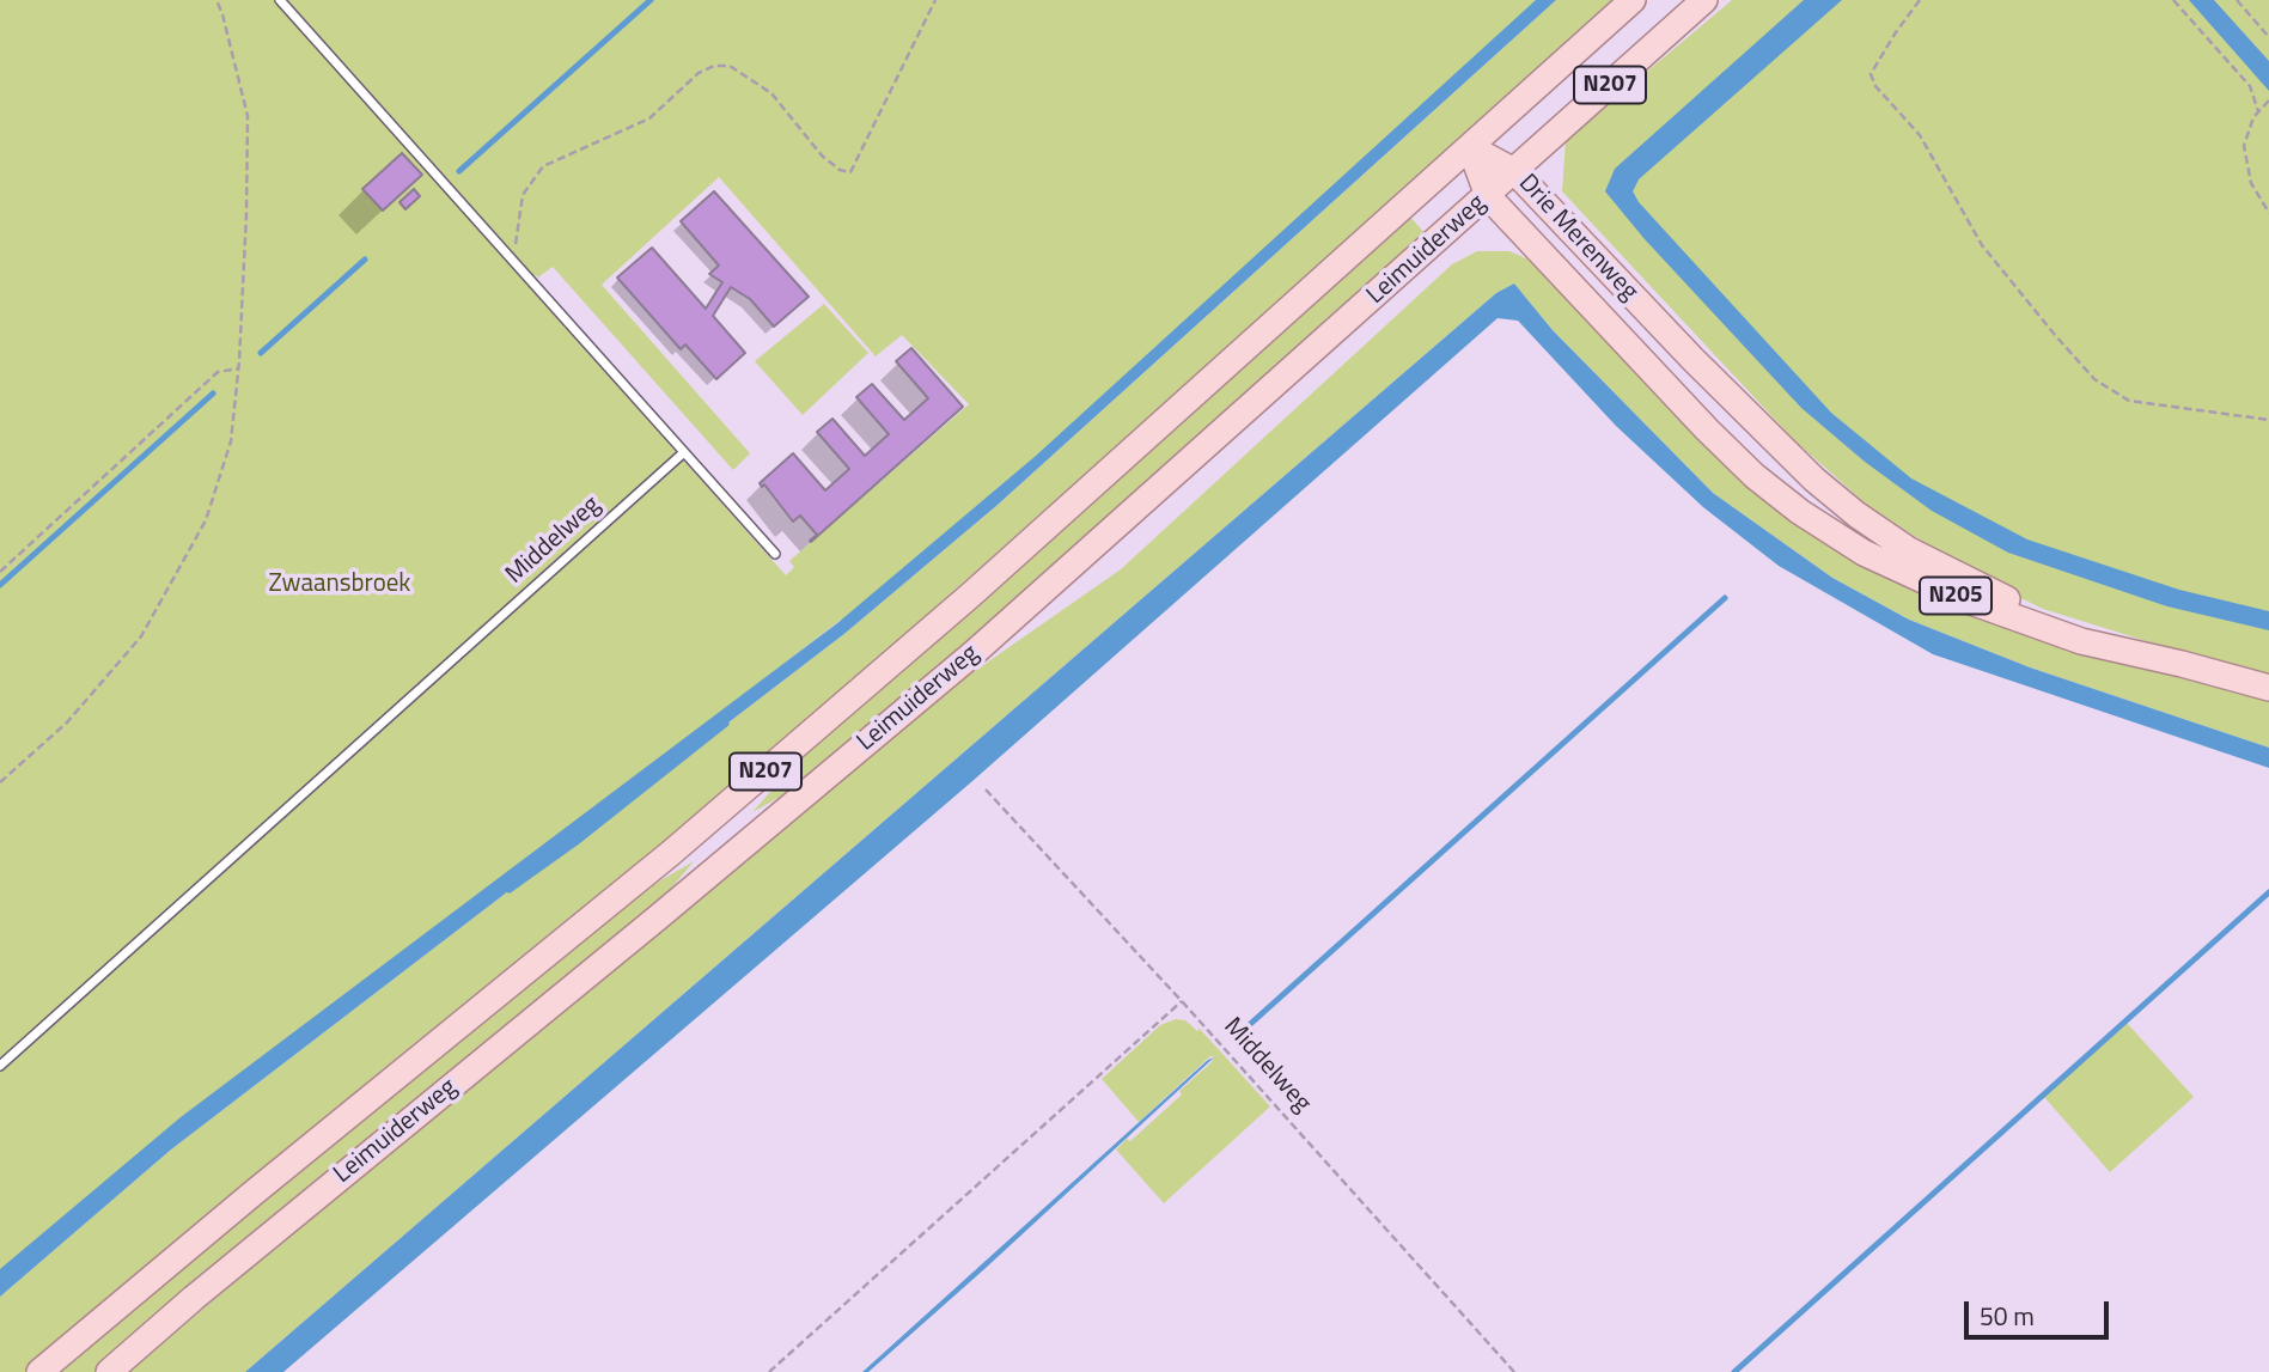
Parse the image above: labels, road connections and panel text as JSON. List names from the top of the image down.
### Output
{
  "streets": {
    "main road": [
      "N207",
      "Drie Merenweg",
      "Leimuiderweg",
      "N205"
    ],
    "lane": ["Middelweg"]
  },
  "crossings": [
    ["Drie Merenweg", "Leimuiderweg"]
  ],
  "parks": ["Zwaansbroek"],
  "scale_bar": "50 m"
}
